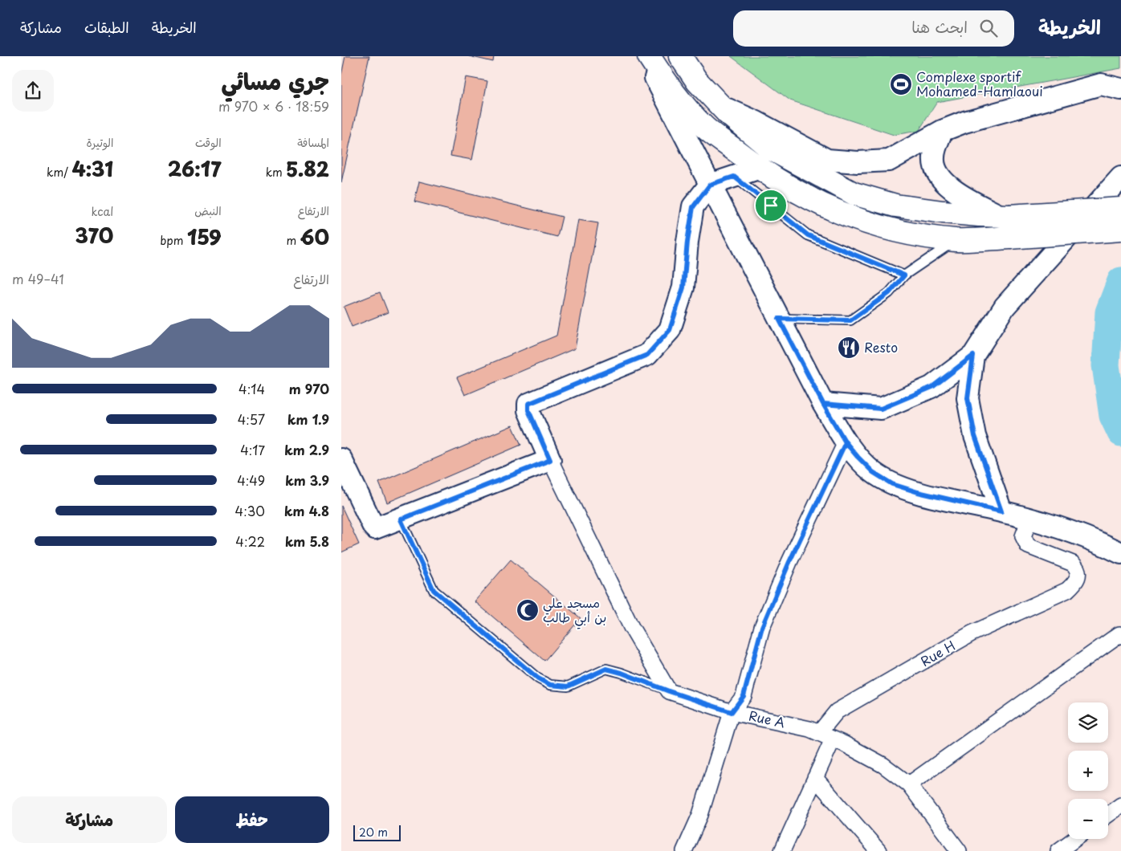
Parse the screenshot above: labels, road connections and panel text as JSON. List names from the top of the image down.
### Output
{
  "streets": {
    "street": ["Rue H", "Rue A"]
  },
  "crossings": [
    ["Rue H", "Rue A"]
  ],
  "places": {
    "sports": ["Complexe sportif Mohamed-Hamlaoui"],
    "restaurant": ["Resto"],
    "mosque": ["مسجد علي بن أبي طالب"]
  },
  "scale_bar": "20 m",
  "page": {
    "header": "الخريطة",
    "search": "ابحث هنا",
    "nav": ["الخريطة", "الطبقات", "مشاركة"],
    "heading": ["جري مسائي", "18:59 · 6 × 970 m"],
    "stats": [
      ["المسافة", "5.82 km"],
      ["الوقت", "26:17"],
      ["الوتيرة", "4:31 /km"],
      ["الارتفاع", "60 m"],
      ["النبض", "159 bpm"],
      ["kcal", "370"]
    ],
    "chart": ["الارتفاع", "41–49 m"],
    "list": [
      {
        "name": "970 m",
        "note": "4:14"
      },
      {
        "name": "1.9 km",
        "note": "4:57"
      },
      {
        "name": "2.9 km",
        "note": "4:17"
      },
      {
        "name": "3.9 km",
        "note": "4:49"
      },
      {
        "name": "4.8 km",
        "note": "4:30"
      },
      {
        "name": "5.8 km",
        "note": "4:22"
      }
    ],
    "map_buttons": ["+", "−"],
    "buttons": ["حفظ", "مشاركة"],
    "scale": "20 m"
  }
}
